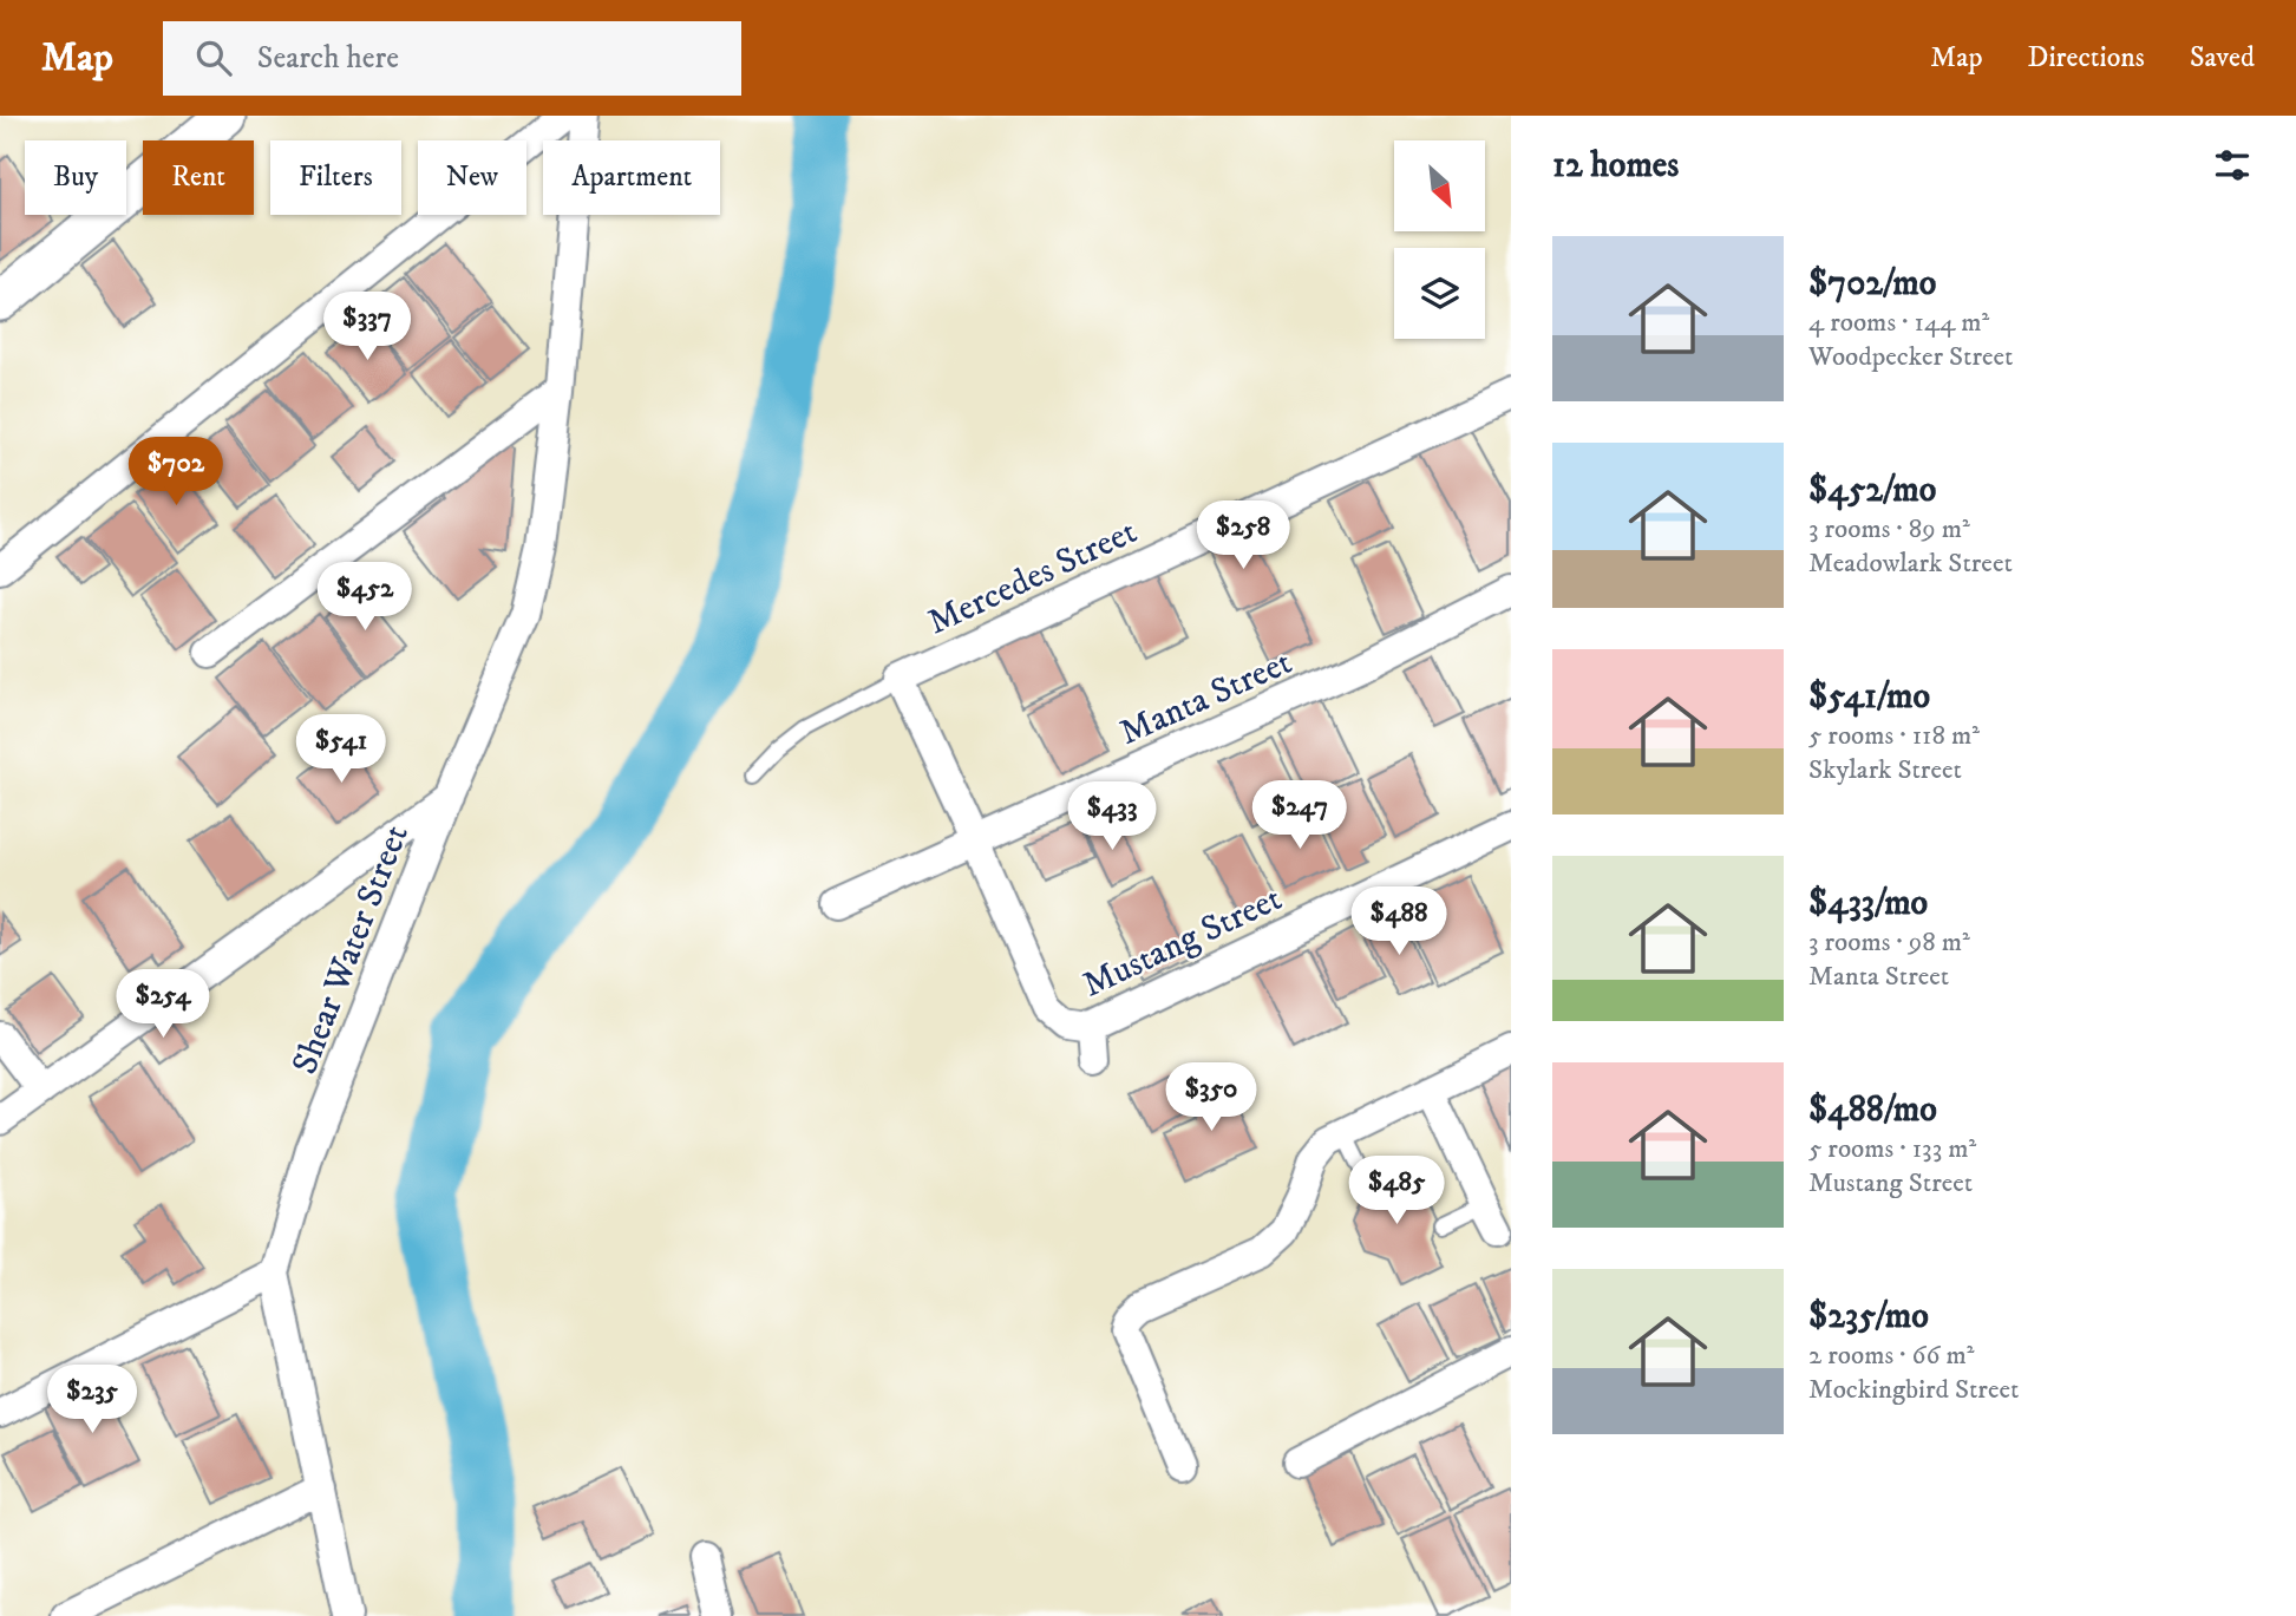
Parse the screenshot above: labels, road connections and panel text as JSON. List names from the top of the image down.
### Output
{
  "streets": {
    "street": [
      "Mercedes Street",
      "Manta Street",
      "Mustang Street",
      "Shear Water Street"
    ]
  },
  "crossings": [
    ["Mercedes Street", "Mustang Street"],
    ["Manta Street", "Mustang Street"]
  ],
  "north": "bottom right",
  "page": {
    "header": "Map",
    "search": "Search here",
    "nav": ["Map", "Directions", "Saved"],
    "heading": "12 homes",
    "chip": [
      "Buy",
      "Rent",
      "Filters",
      "New",
      "Apartment"
    ],
    "list": [
      {
        "name": "$702/mo",
        "note": "4 rooms · 144 m² · Woodpecker Street"
      },
      {
        "name": "$452/mo",
        "note": "3 rooms · 89 m² · Meadowlark Street"
      },
      {
        "name": "$541/mo",
        "note": "5 rooms · 118 m² · Skylark Street"
      },
      {
        "name": "$433/mo",
        "note": "3 rooms · 98 m² · Manta Street"
      },
      {
        "name": "$488/mo",
        "note": "5 rooms · 133 m² · Mustang Street"
      },
      {
        "name": "$235/mo",
        "note": "2 rooms · 66 m² · Mockingbird Street"
      }
    ],
    "price": [
      "$337",
      "$702",
      "$258",
      "$452",
      "$541",
      "$247",
      "$433",
      "$488",
      "$254",
      "$350",
      "$485",
      "$235"
    ]
  }
}
